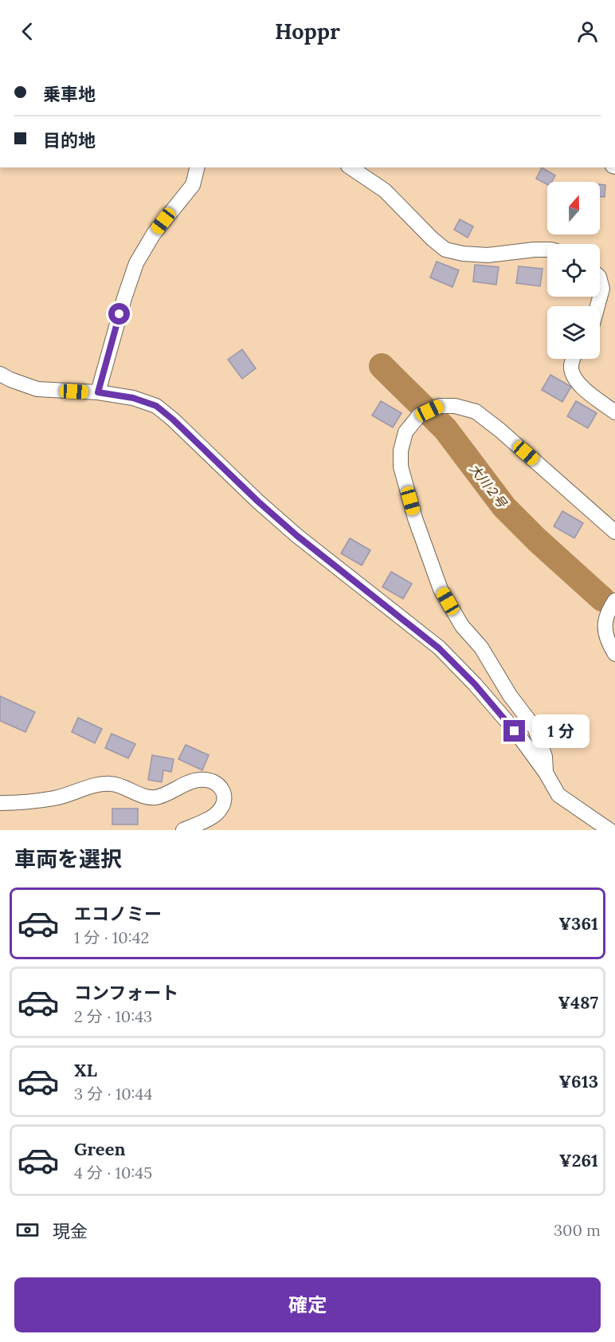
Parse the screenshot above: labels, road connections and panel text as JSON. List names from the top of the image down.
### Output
{
  "water": ["大川２号"],
  "north": "top",
  "page": {
    "header": "Hoppr",
    "banner": ["乗車地", "目的地"],
    "bubble": "1 分",
    "heading": "車両を選択",
    "list": [
      {
        "name": "エコノミー",
        "note": "1 分 · 10:42",
        "value": "¥361"
      },
      {
        "name": "コンフォート",
        "note": "2 分 · 10:43",
        "value": "¥487"
      },
      {
        "name": "XL",
        "note": "3 分 · 10:44",
        "value": "¥613"
      },
      {
        "name": "Green",
        "note": "4 分 · 10:45",
        "value": "¥261"
      }
    ],
    "pay": ["現金", "300 m"],
    "buttons": "確定"
  }
}
